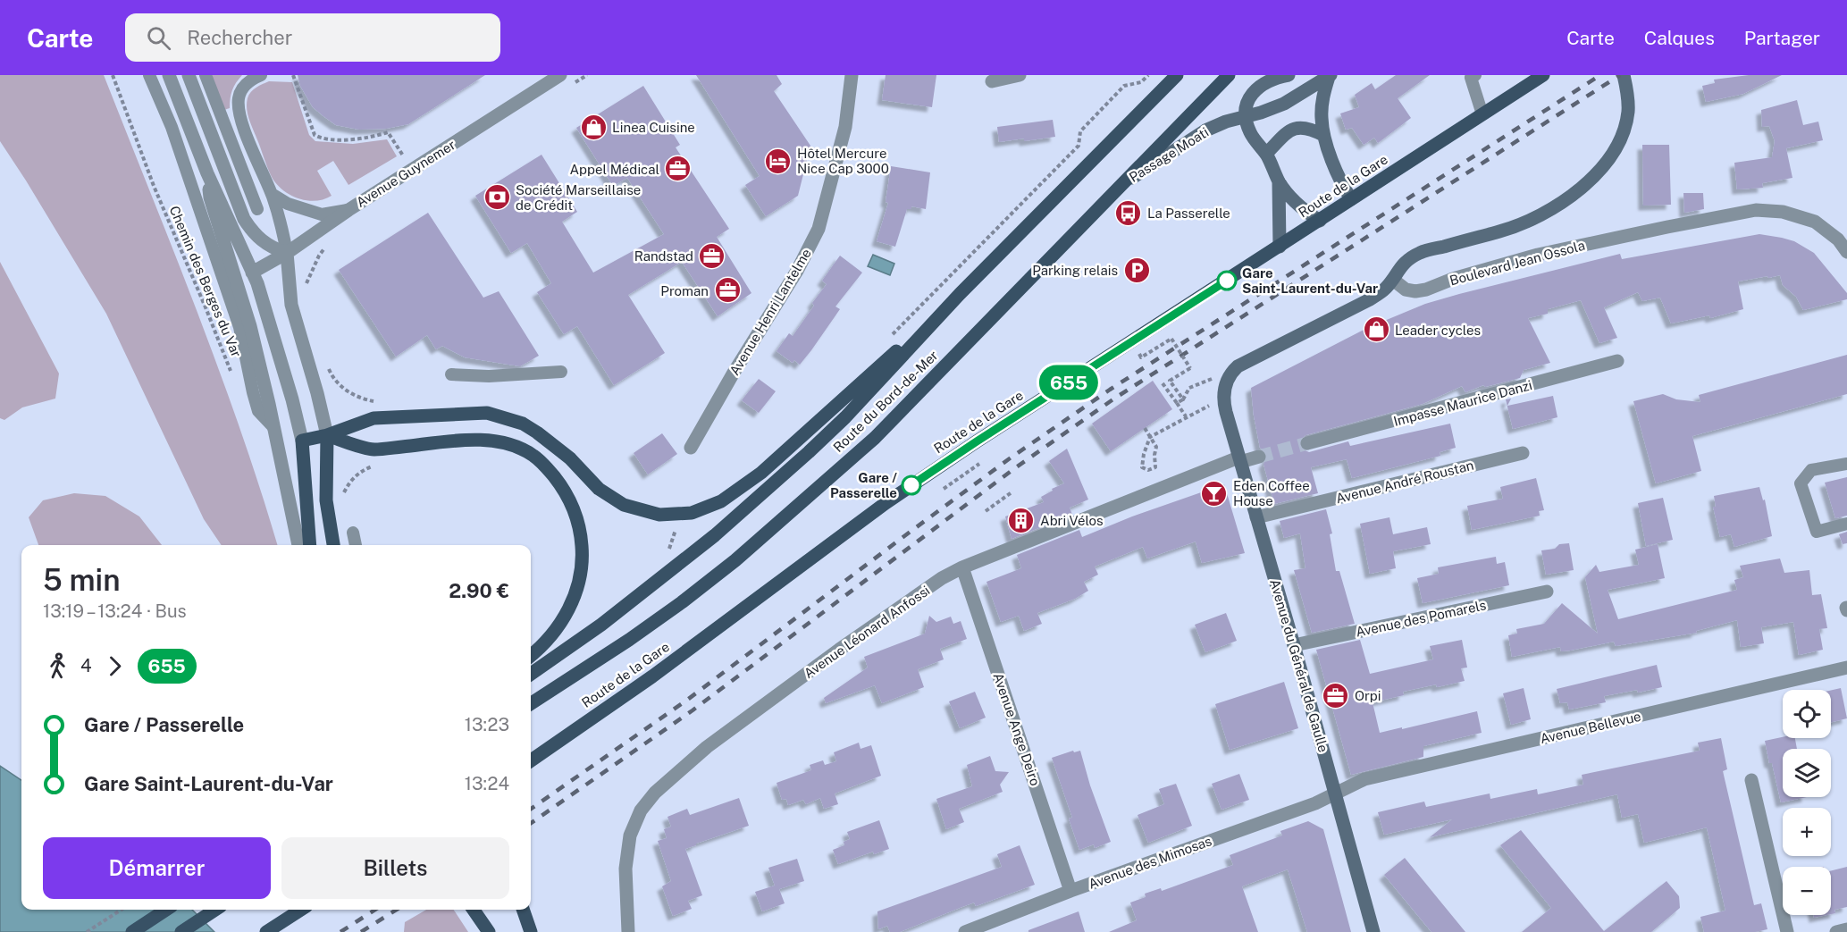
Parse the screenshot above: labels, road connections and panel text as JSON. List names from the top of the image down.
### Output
{
  "streets": {
    "main road": [
      "Passage Moati",
      "Route de la Gare",
      "Route du Bord-de-Mer",
      "Avenue du Général de Gaulle"
    ],
    "street": [
      "Avenue Guynemer",
      "Boulevard Jean Ossola",
      "Avenue Henri Lantelme",
      "Impasse Maurice Danzi",
      "Avenue André Roustan",
      "Avenue des Pomarels",
      "Avenue Léonard Anfossi",
      "Avenue Bellevue",
      "Avenue Ange Deiro",
      "Avenue des Mimosas"
    ],
    "path": ["Chemin des Berges du Var"]
  },
  "crossings": [
    ["Passage Moati", "Route de la Gare"],
    ["Passage Moati", "Route du Bord-de-Mer"],
    ["Avenue André Roustan", "Avenue du Général de Gaulle"],
    ["Avenue des Pomarels", "Avenue du Général de Gaulle"],
    ["Avenue Léonard Anfossi", "Avenue du Général de Gaulle"],
    ["Avenue Léonard Anfossi", "Avenue Ange Deiro"],
    ["Avenue du Général de Gaulle", "Avenue Bellevue"],
    ["Avenue du Général de Gaulle", "Avenue des Mimosas"],
    ["Avenue Bellevue", "Avenue des Mimosas"],
    ["Avenue Ange Deiro", "Avenue des Mimosas"]
  ],
  "places": {
    "shop": ["Linea Cuisine", "Leader cycles"],
    "hotel": ["Hôtel Mercure Nice Cap 3000"],
    "office": [
      "Appel Médical",
      "Randstad",
      "Proman",
      "Orpi"
    ],
    "bank": ["Société Marseillaise de Crédit"],
    "bus stop": ["La Passerelle"],
    "parking": ["Parking relais"],
    "other": ["Gare Saint-Laurent-du-Var", "Gare / Passerelle"],
    "bar": ["Eden Coffee House"],
    "building": ["Abri Vélos"]
  },
  "lines": ["bus line 655"],
  "page": {
    "header": "Carte",
    "search": "Rechercher",
    "nav": ["Carte", "Calques", "Partager"],
    "on_map": "655",
    "heading": ["5 min", "13:19 – 13:24 · Bus", "2.90 €"],
    "legs": ["4", "655"],
    "map_buttons": ["+", "−"],
    "list": [
      {
        "name": "Gare / Passerelle",
        "value": "13:23"
      },
      {
        "name": "Gare Saint-Laurent-du-Var",
        "value": "13:24"
      }
    ],
    "buttons": ["Démarrer", "Billets"]
  }
}
